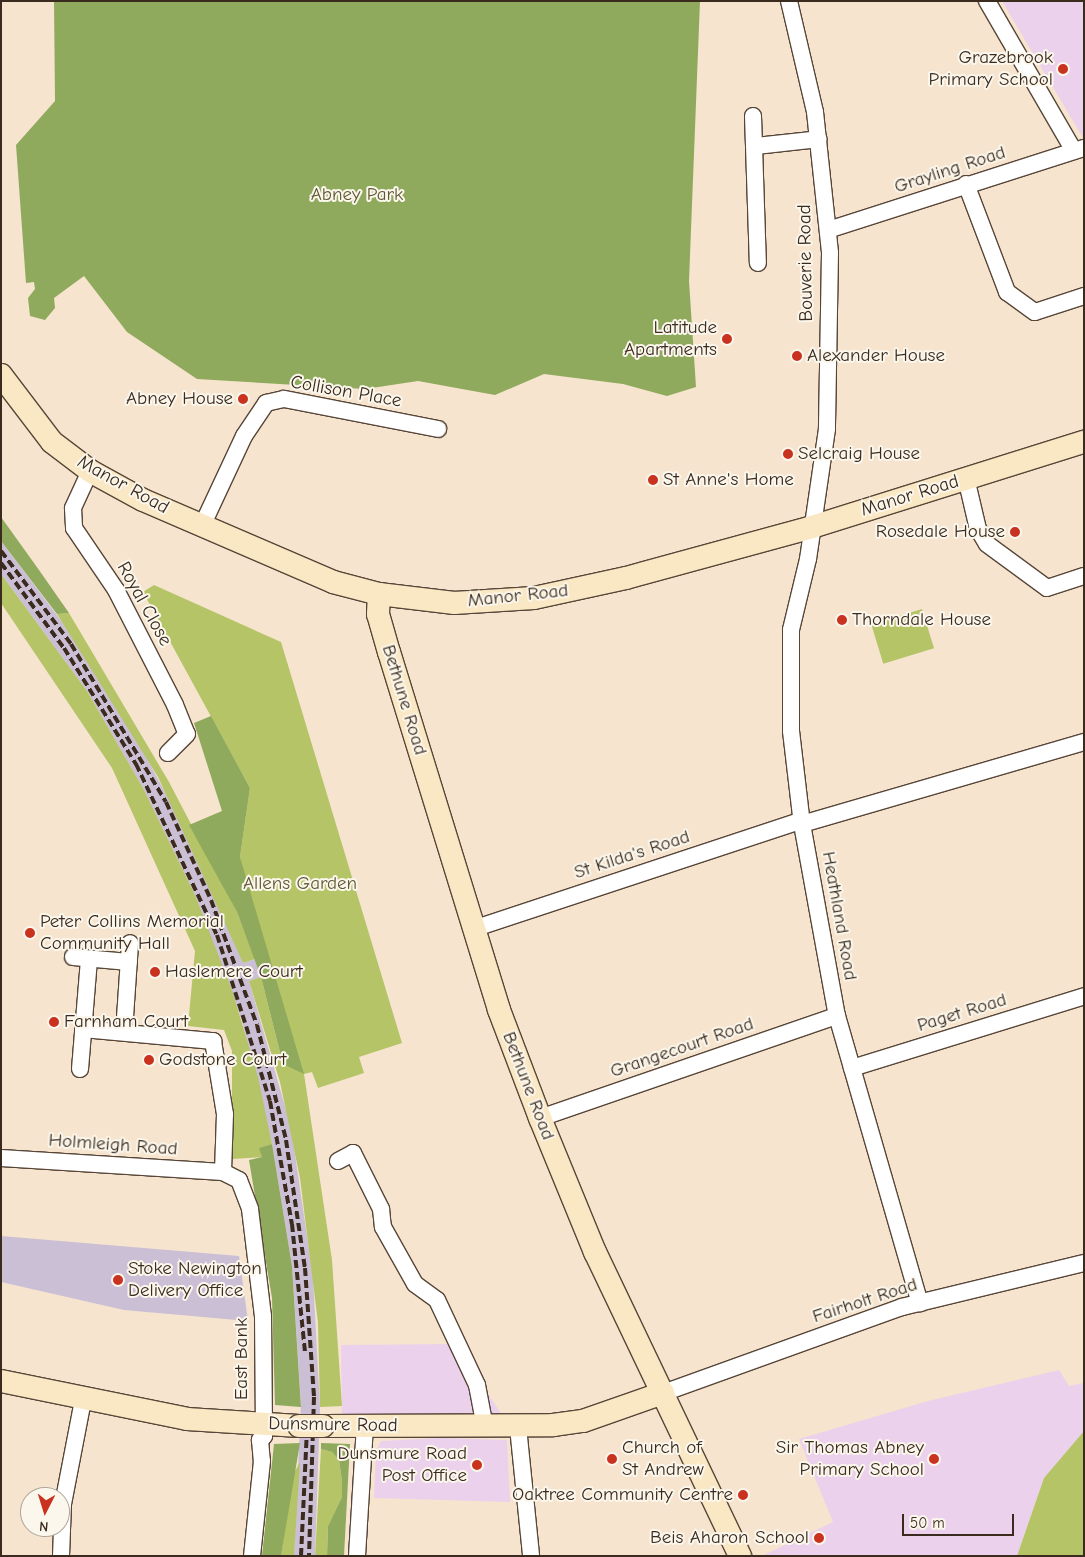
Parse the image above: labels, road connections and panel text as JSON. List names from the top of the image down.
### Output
{
  "streets": {
    "street": [
      "Grayling Road",
      "Bouverie Road",
      "Collison Place",
      "Manor Road",
      "Royal Close",
      "Bethune Road",
      "St Kilda's Road",
      "Heathland Road",
      "Paget Road",
      "Grangecourt Road",
      "Holmleigh Road",
      "Fairholt Road",
      "East Bank",
      "Dunsmure Road"
    ]
  },
  "crossings": [
    ["Grayling Road", "Bouverie Road"],
    ["Bouverie Road", "Manor Road"],
    ["Bouverie Road", "Heathland Road"],
    ["Collison Place", "Manor Road"],
    ["Manor Road", "Royal Close"],
    ["Manor Road", "Bethune Road"],
    ["Manor Road", "Heathland Road"],
    ["Bethune Road", "St Kilda's Road"],
    ["Bethune Road", "Grangecourt Road"],
    ["Bethune Road", "Fairholt Road"],
    ["Bethune Road", "Dunsmure Road"],
    ["St Kilda's Road", "Heathland Road"],
    ["Heathland Road", "Paget Road"],
    ["Heathland Road", "Grangecourt Road"],
    ["Heathland Road", "Fairholt Road"],
    ["Holmleigh Road", "East Bank"],
    ["Fairholt Road", "Dunsmure Road"],
    ["East Bank", "Dunsmure Road"]
  ],
  "parks": ["Abney Park", "Allens Garden"],
  "places": [
    "Grazebrook Primary School",
    "Latitude Apartments",
    "Alexander House",
    "Abney House",
    "Selcraig House",
    "St Anne's Home",
    "Rosedale House",
    "Thorndale House",
    "Peter Collins Memorial Community Hall",
    "Haslemere Court",
    "Farnham Court",
    "Godstone Court",
    "Stoke Newington Delivery Office",
    "Church of St Andrew",
    "Sir Thomas Abney Primary School",
    "Dunsmure Road Post Office",
    "Oaktree Community Centre",
    "Beis Aharon School"
  ],
  "scale_bar": "50 m",
  "north": "bottom"
}
